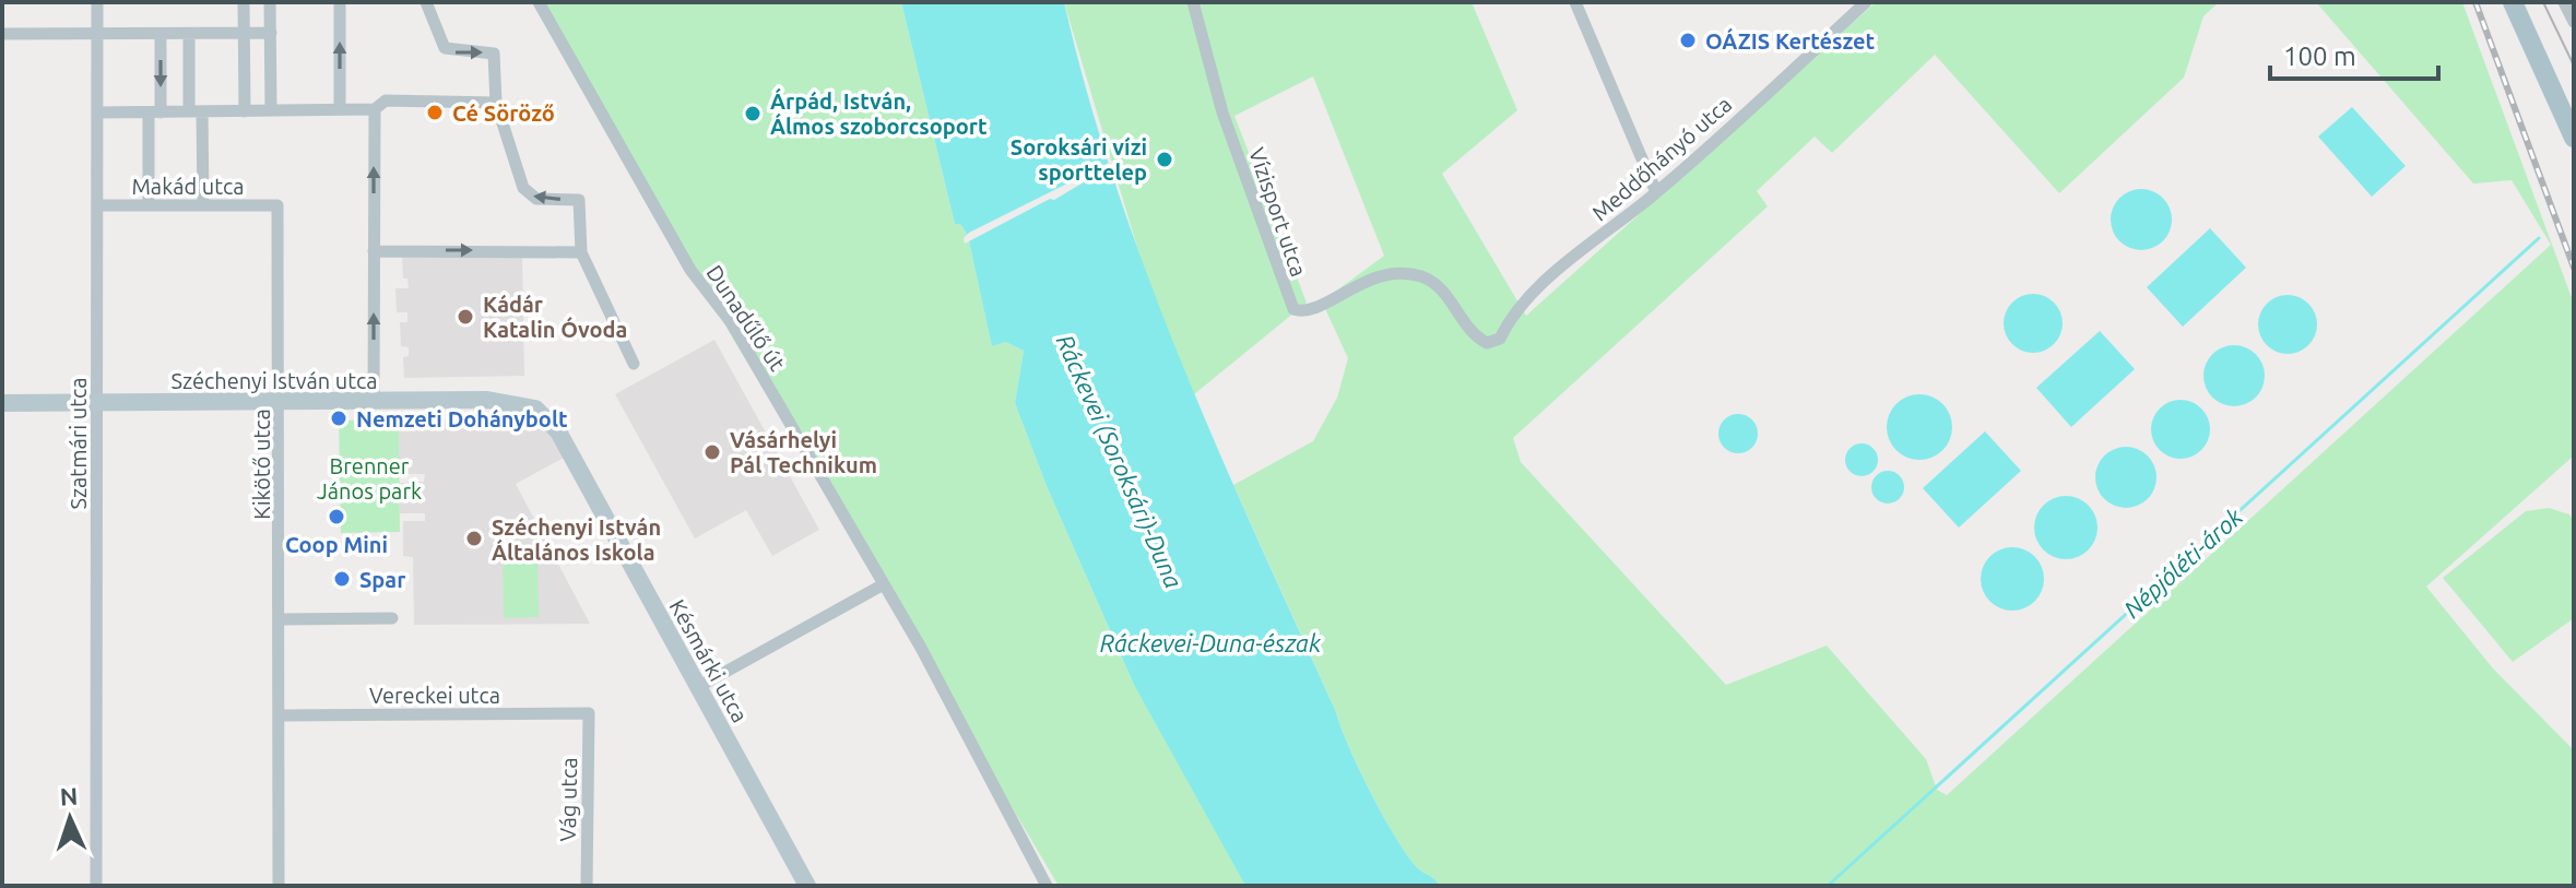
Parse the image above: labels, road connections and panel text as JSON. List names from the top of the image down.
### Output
{
  "streets": {
    "street": [
      "Meddőhányó utca",
      "Makád utca",
      "Vízisport utca",
      "Dunadűlő út",
      "Széchenyi István utca",
      "Szatmári utca",
      "Kikötő utca",
      "Késmárki utca",
      "Vereckei utca",
      "Vág utca"
    ]
  },
  "crossings": [
    ["Meddőhányó utca", "Vízisport utca"],
    ["Makád utca", "Szatmári utca"],
    ["Makád utca", "Kikötő utca"],
    ["Széchenyi István utca", "Szatmári utca"],
    ["Széchenyi István utca", "Kikötő utca"],
    ["Széchenyi István utca", "Késmárki utca"],
    ["Kikötő utca", "Vereckei utca"],
    ["Vereckei utca", "Vág utca"]
  ],
  "water": ["Ráckevei (Soroksári)-Duna", "Népjóléti-árok", "Ráckevei-Duna-észak"],
  "parks": ["Brenner János park"],
  "places": [
    "OÁZIS Kertészet",
    "Cé Söröző",
    "Árpád, István, Álmos szoborcsoport",
    "Soroksári vízi sporttelep",
    "Kádár Katalin Óvoda",
    "Nemzeti Dohánybolt",
    "Vásárhelyi Pál Technikum",
    "Coop Mini",
    "Széchenyi István Általános Iskola",
    "Spar"
  ],
  "scale_bar": "100 m",
  "north": "top"
}
